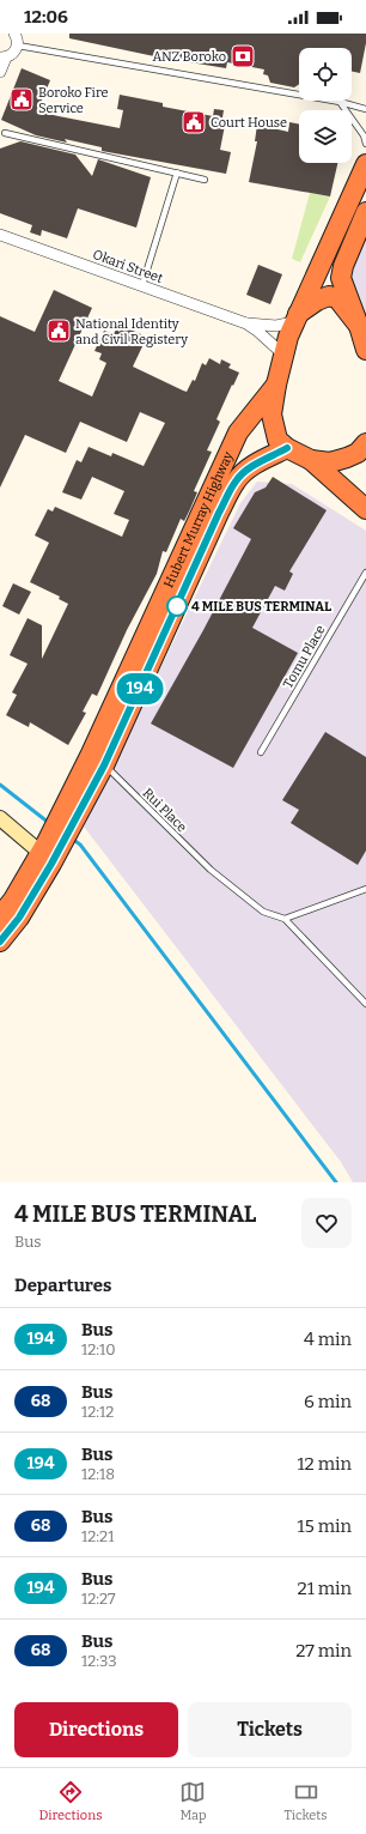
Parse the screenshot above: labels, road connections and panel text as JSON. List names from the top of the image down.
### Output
{
  "streets": {
    "highway": ["Hubert Murray Highway"],
    "street": ["Okari Street"],
    "lane": ["Tomu Place", "Rui Place"]
  },
  "crossings": [
    ["Hubert Murray Highway", "Rui Place"]
  ],
  "places": {
    "bank": ["ANZ Boroko"],
    "public building": ["Boroko Fire Service", "Court House", "National Identity and Civil Registery"],
    "other": ["4 MILE BUS TERMINAL"]
  },
  "lines": ["bus line 194"],
  "page": {
    "status": "12:06",
    "on_map": "194",
    "heading": [
      ["4 MILE BUS TERMINAL", "Bus"],
      "Departures"
    ],
    "list": [
      {
        "mark": "194",
        "name": "Bus",
        "note": "12:10",
        "value": "4 min"
      },
      {
        "mark": "68",
        "name": "Bus",
        "note": "12:12",
        "value": "6 min"
      },
      {
        "mark": "194",
        "name": "Bus",
        "note": "12:18",
        "value": "12 min"
      },
      {
        "mark": "68",
        "name": "Bus",
        "note": "12:21",
        "value": "15 min"
      },
      {
        "mark": "194",
        "name": "Bus",
        "note": "12:27",
        "value": "21 min"
      },
      {
        "mark": "68",
        "name": "Bus",
        "note": "12:33",
        "value": "27 min"
      }
    ],
    "buttons": ["Directions", "Tickets"],
    "tabs": ["Directions", "Map", "Tickets"]
  }
}
